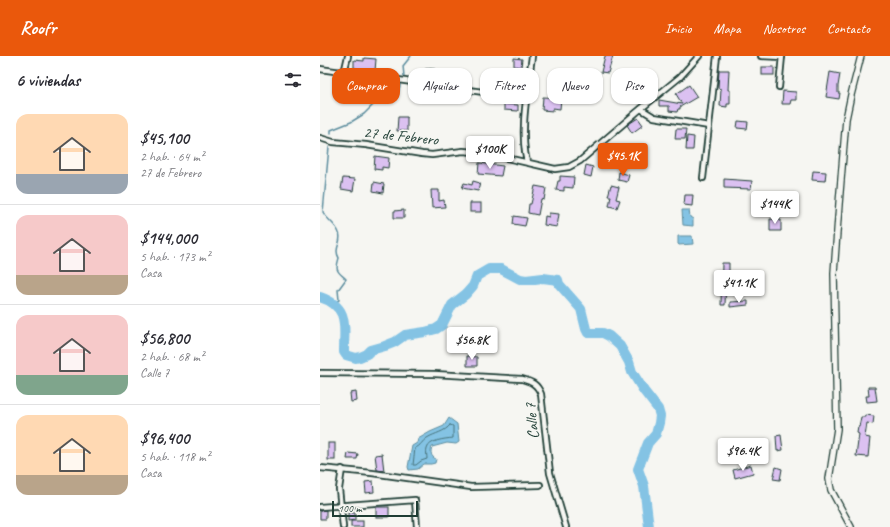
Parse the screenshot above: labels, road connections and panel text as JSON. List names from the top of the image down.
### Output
{
  "streets": {
    "street": ["27 de Febrero", "Calle 7"]
  },
  "scale_bar": "100 m",
  "page": {
    "header": "Roofr",
    "nav": [
      "Inicio",
      "Mapa",
      "Nosotros",
      "Contacto"
    ],
    "heading": "6 viviendas",
    "chip": [
      "Comprar",
      "Alquilar",
      "Filtros",
      "Nuevo",
      "Piso"
    ],
    "list": [
      {
        "name": "$45,100",
        "note": "2 hab. · 64 m² · 27 de Febrero"
      },
      {
        "name": "$144,000",
        "note": "5 hab. · 173 m² · Casa"
      },
      {
        "name": "$56,800",
        "note": "2 hab. · 68 m² · Calle 7"
      },
      {
        "name": "$96,400",
        "note": "5 hab. · 118 m² · Casa"
      }
    ],
    "price": [
      "$100K",
      "$45.1K",
      "$144K",
      "$41.1K",
      "$56.8K",
      "$96.4K"
    ],
    "scale": "100 m"
  }
}
